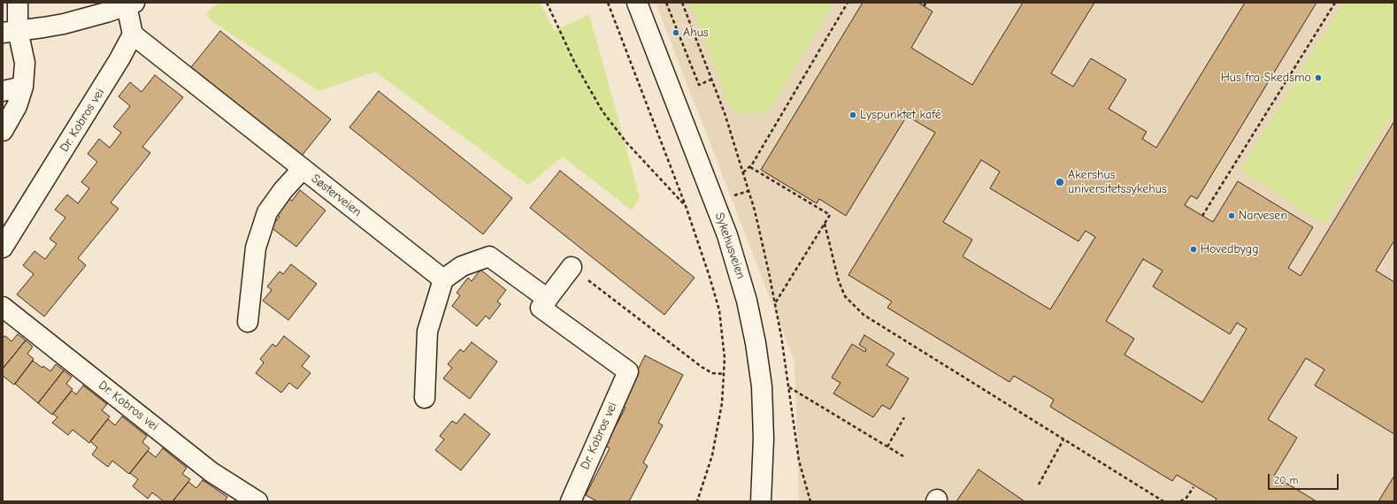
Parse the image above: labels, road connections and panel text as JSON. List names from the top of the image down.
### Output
{
  "streets": {
    "street": ["Dr. Kobros vei", "Søsterveien", "Sykehusveien"]
  },
  "crossings": [
    ["Dr. Kobros vei", "Søsterveien"]
  ],
  "places": [
    "Ahus",
    "Hus fra Skedsmo",
    "Lyspunktet kafé",
    "Akershus universitetssykehus",
    "Narvesen",
    "Hovedbygg"
  ],
  "scale_bar": "20 m"
}
